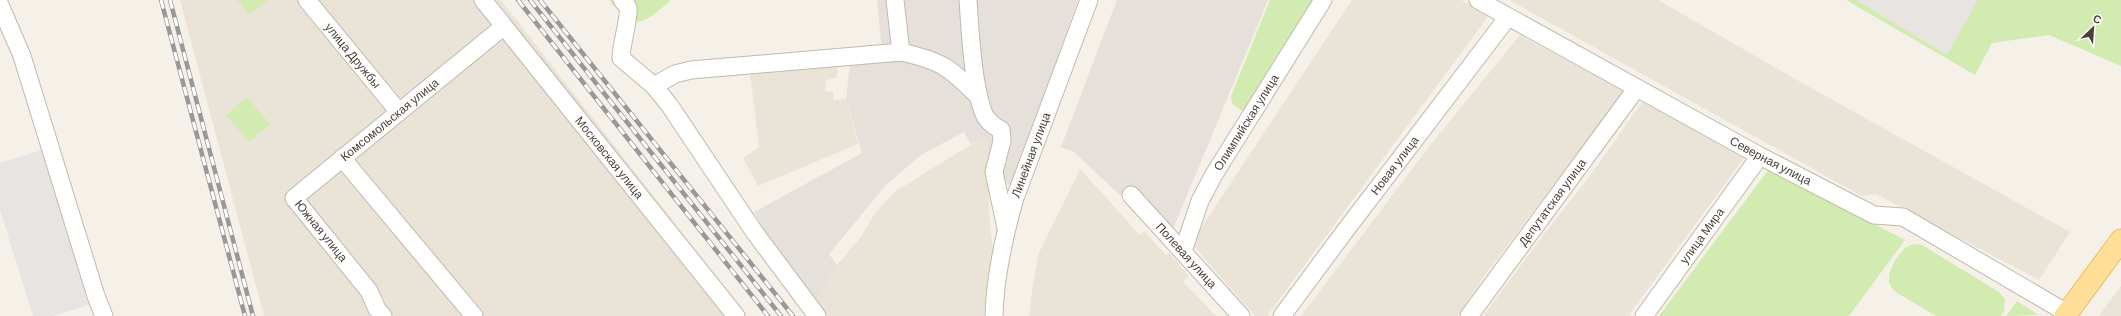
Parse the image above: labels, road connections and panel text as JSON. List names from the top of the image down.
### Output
{
  "streets": {
    "street": [
      "улица Дружбы",
      "Комсомольская улица",
      "Олимпийская улица",
      "Линейная улица",
      "Московская улица",
      "Северная улица",
      "Новая улица",
      "Депутатская улица",
      "Южная улица",
      "улица Мира",
      "Полевая улица"
    ]
  },
  "crossings": [
    ["улица Дружбы", "Комсомольская улица"],
    ["Комсомольская улица", "Московская улица"],
    ["Комсомольская улица", "Южная улица"],
    ["Олимпийская улица", "Полевая улица"],
    ["Северная улица", "Новая улица"],
    ["Северная улица", "Депутатская улица"],
    ["Северная улица", "улица Мира"]
  ],
  "north": "top right"
}
